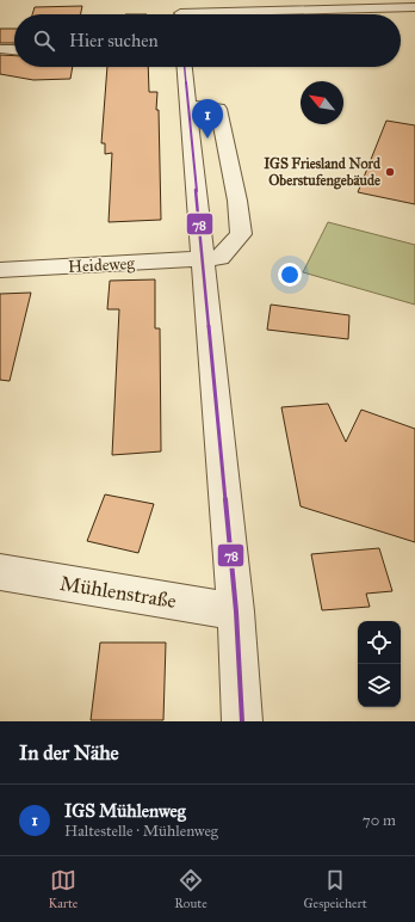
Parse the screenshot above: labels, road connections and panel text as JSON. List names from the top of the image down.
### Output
{
  "streets": {
    "street": ["Heideweg", "Mühlenstraße"]
  },
  "places": ["IGS Friesland Nord Oberstufengebäude"],
  "lines": ["transit line 78"],
  "north": "top left",
  "page": {
    "search": "Hier suchen",
    "pins": "1",
    "heading": "In der Nähe",
    "list": [
      {
        "mark": "1",
        "name": "IGS Mühlenweg",
        "note": "Haltestelle · Mühlenweg",
        "value": "70 m"
      }
    ],
    "nav": ["Karte", "Route", "Gespeichert"]
  }
}
